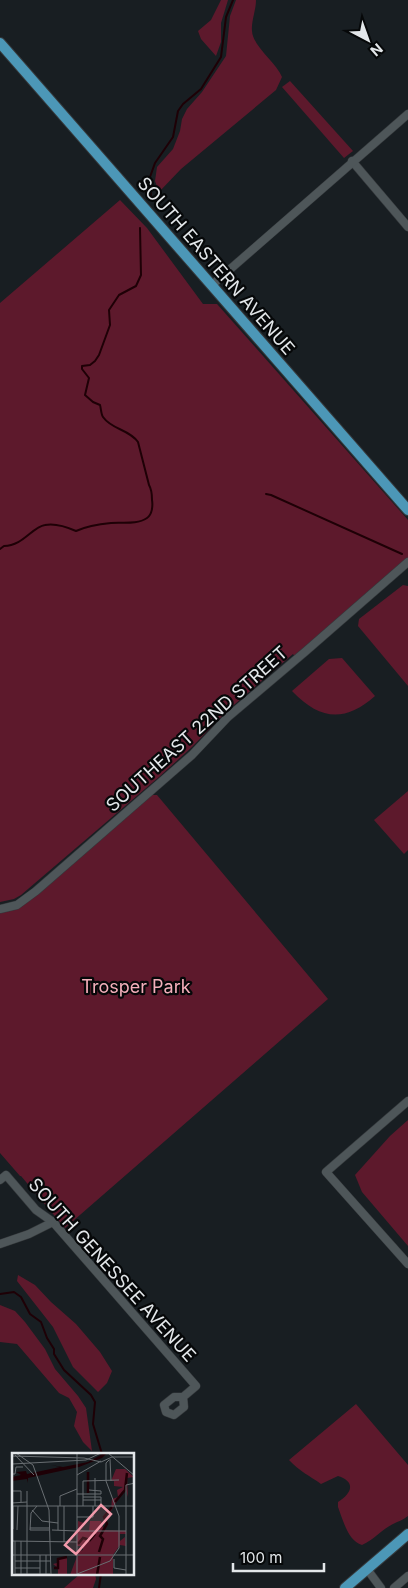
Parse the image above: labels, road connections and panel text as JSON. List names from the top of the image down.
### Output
{
  "streets": {
    "main road": ["SOUTH EASTERN AVENUE"],
    "street": ["SOUTHEAST 22ND STREET", "SOUTH GENESSEE AVENUE"]
  },
  "parks": ["Trosper Park"],
  "scale_bar": "100 m",
  "north": "bottom right"
}
